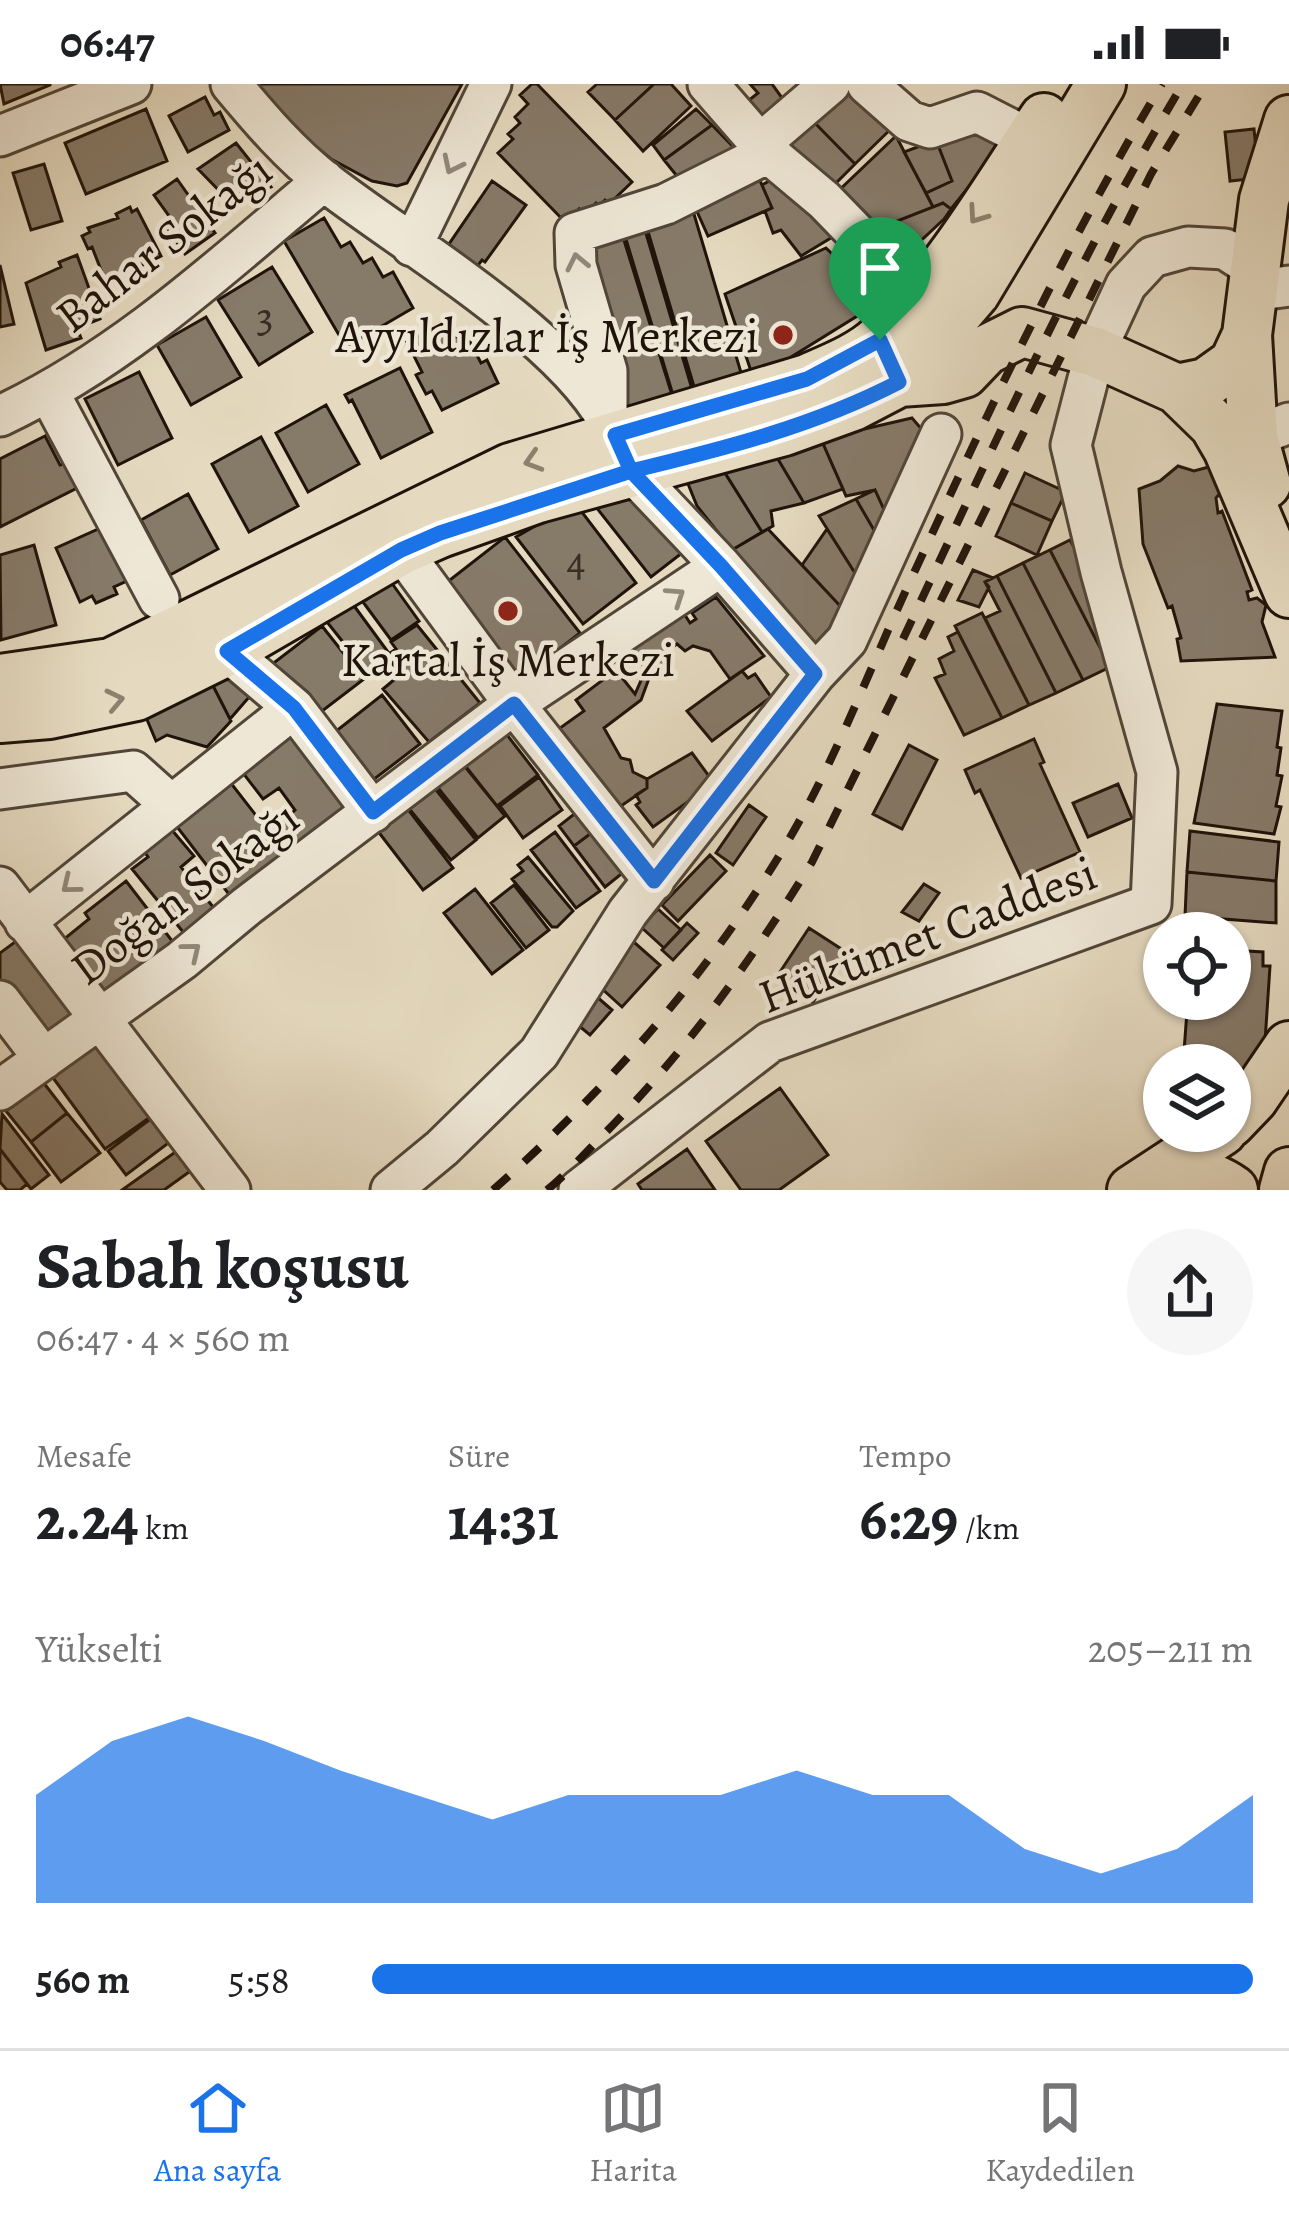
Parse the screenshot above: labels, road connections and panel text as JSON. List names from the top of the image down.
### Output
{
  "streets": {
    "street": ["Bahar Sokağı", "Doğan Sokağı", "Hükümet Caddesi"]
  },
  "places": ["Ayyıldızlar İş Merkezi", "Kartal İş Merkezi"],
  "house_numbers": ["3", "4"],
  "page": {
    "status": "06:47",
    "heading": ["Sabah koşusu", "06:47 · 4 × 560 m"],
    "stats": [
      ["Mesafe", "2.24 km"],
      ["Süre", "14:31"],
      ["Tempo", "6:29 /km"]
    ],
    "chart": ["Yükselti", "205–211 m"],
    "list": [
      {
        "name": "560 m",
        "note": "5:58"
      }
    ],
    "tabs": ["Ana sayfa", "Harita", "Kaydedilen"]
  }
}
